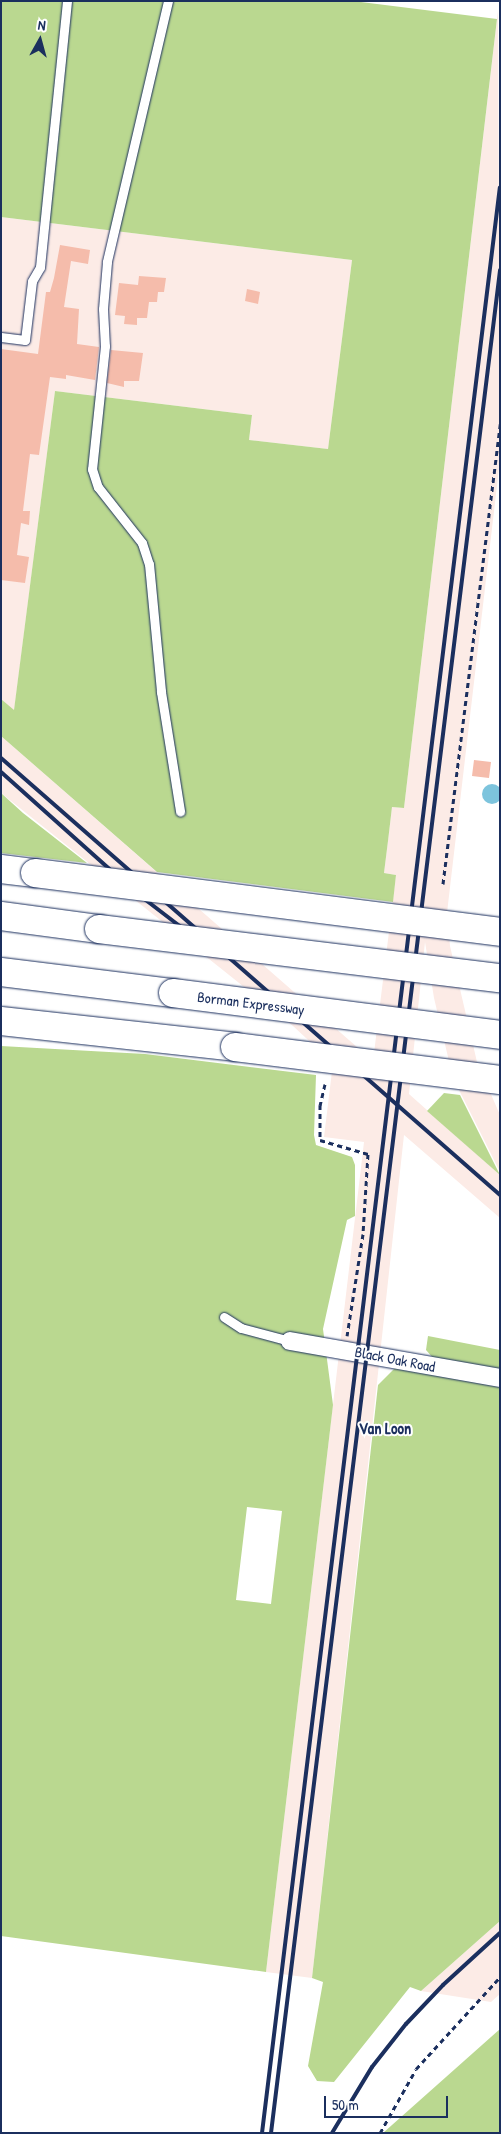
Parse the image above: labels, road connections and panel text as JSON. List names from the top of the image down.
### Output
{
  "streets": {
    "highway": ["Borman Expressway"],
    "street": ["Black Oak Road"]
  },
  "districts": ["Van Loon"],
  "scale_bar": "50 m",
  "north": "top"
}
